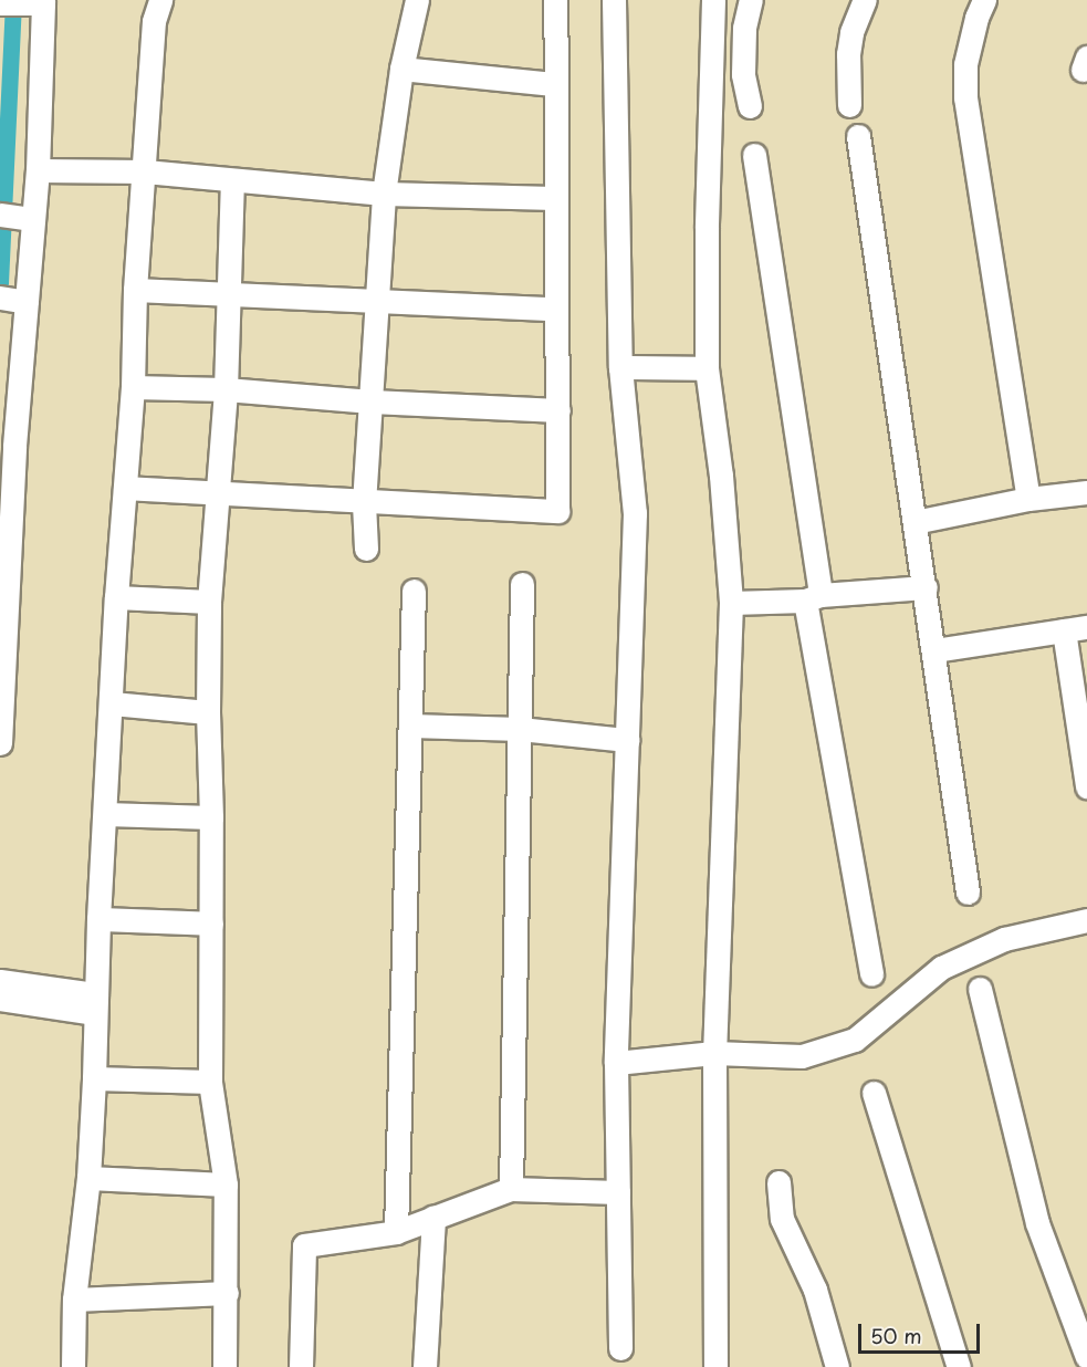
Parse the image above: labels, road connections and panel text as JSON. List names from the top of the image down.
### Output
{
  "scale_bar": "50 m"
}
